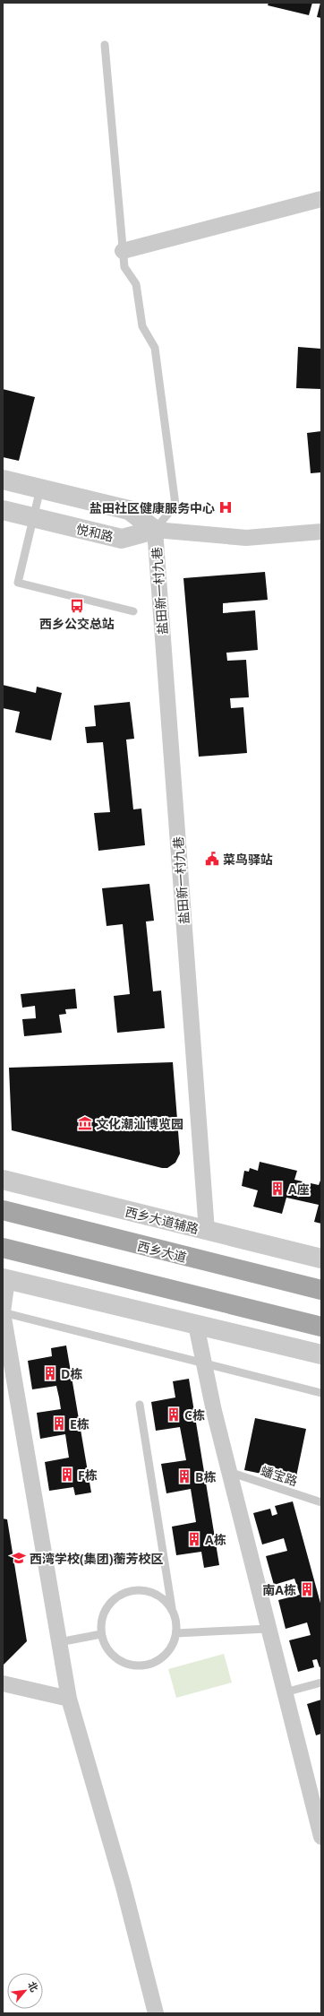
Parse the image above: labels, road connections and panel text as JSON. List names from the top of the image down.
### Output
{
  "streets": {
    "main road": ["西乡大道"],
    "street": ["悦和路", "盐田新一村九巷", "西乡大道辅路"],
    "lane": ["蟠宝路"]
  },
  "crossings": [
    ["悦和路", "盐田新一村九巷"],
    ["盐田新一村九巷", "西乡大道辅路"]
  ],
  "places": {
    "hospital": ["盐田社区健康服务中心"],
    "bus stop": ["西乡公交总站"],
    "public building": ["菜鸟驿站"],
    "museum": ["文化潮汕博览园"],
    "building": [
      "A座",
      "D栋",
      "C栋",
      "E栋",
      "F栋",
      "B栋",
      "A栋",
      "南A栋"
    ],
    "school or university": ["西湾学校(集团)蘅芳校区"]
  },
  "north": "top right"
}
